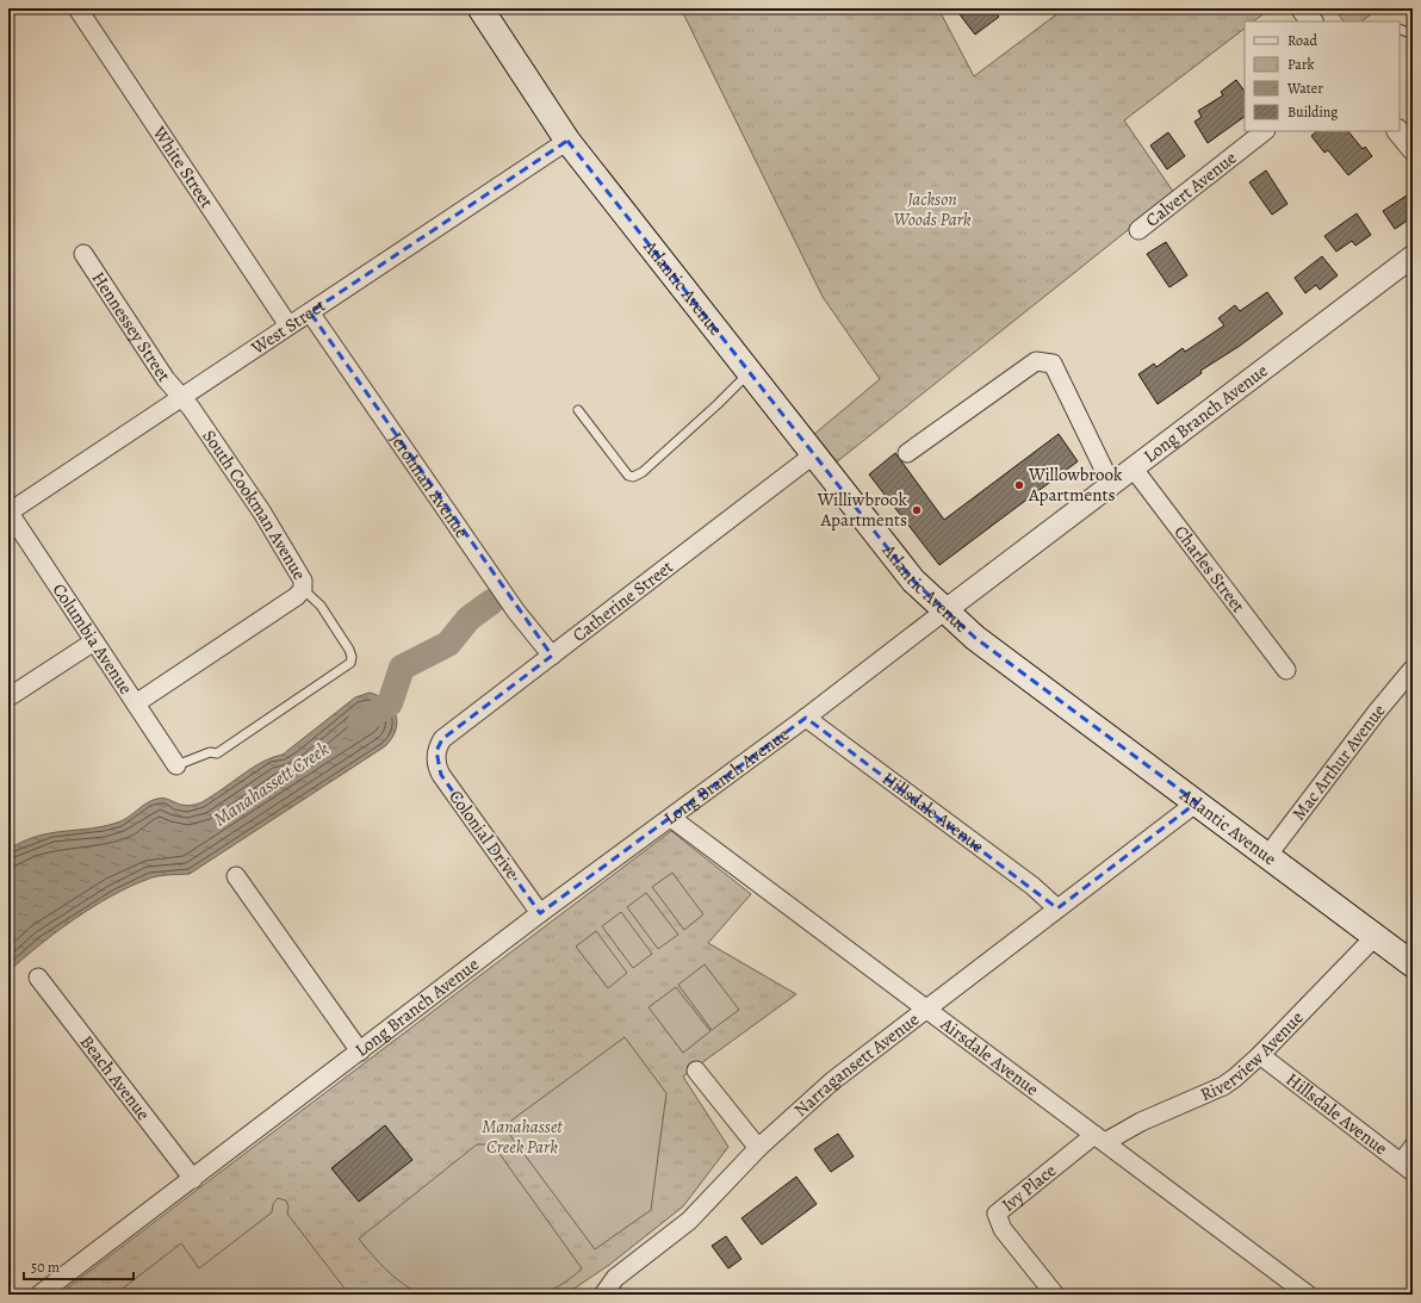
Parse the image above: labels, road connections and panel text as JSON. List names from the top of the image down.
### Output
{
  "streets": {
    "main road": ["Atlantic Avenue"],
    "street": [
      "White Street",
      "Calvert Avenue",
      "Hennessey Street",
      "West Street",
      "Long Branch Avenue",
      "Jerolman Avenue",
      "South Cookman Avenue",
      "Charles Street",
      "Catherine Street",
      "Columbia Avenue",
      "Mac Arthur Avenue",
      "Hillsdale Avenue",
      "Colonial Drive",
      "Riverview Avenue",
      "Airsdale Avenue",
      "Narragansett Avenue",
      "Beach Avenue",
      "Ivy Place"
    ]
  },
  "crossings": [
    ["White Street", "West Street"],
    ["Atlantic Avenue", "West Street"],
    ["Atlantic Avenue", "Long Branch Avenue"],
    ["Atlantic Avenue", "Catherine Street"],
    ["Atlantic Avenue", "Mac Arthur Avenue"],
    ["Atlantic Avenue", "Riverview Avenue"],
    ["Atlantic Avenue", "Narragansett Avenue"],
    ["Hennessey Street", "West Street"],
    ["Hennessey Street", "South Cookman Avenue"],
    ["West Street", "Jerolman Avenue"],
    ["West Street", "South Cookman Avenue"],
    ["West Street", "Columbia Avenue"],
    ["Long Branch Avenue", "Charles Street"],
    ["Long Branch Avenue", "Hillsdale Avenue"],
    ["Long Branch Avenue", "Colonial Drive"],
    ["Long Branch Avenue", "Airsdale Avenue"],
    ["Long Branch Avenue", "Beach Avenue"],
    ["Jerolman Avenue", "Catherine Street"],
    ["South Cookman Avenue", "Columbia Avenue"],
    ["Catherine Street", "Colonial Drive"],
    ["Hillsdale Avenue", "Riverview Avenue"],
    ["Hillsdale Avenue", "Narragansett Avenue"],
    ["Riverview Avenue", "Airsdale Avenue"],
    ["Riverview Avenue", "Ivy Place"],
    ["Airsdale Avenue", "Narragansett Avenue"],
    ["Airsdale Avenue", "Ivy Place"]
  ],
  "water": ["Manahassett Creek"],
  "parks": ["Jackson Woods Park", "Manahasset Creek Park"],
  "places": ["Willowbrook Apartments", "Williwbrook Apartments"],
  "legend": [
    "Road",
    "Park",
    "Water",
    "Building"
  ],
  "scale_bar": "50 m"
}
